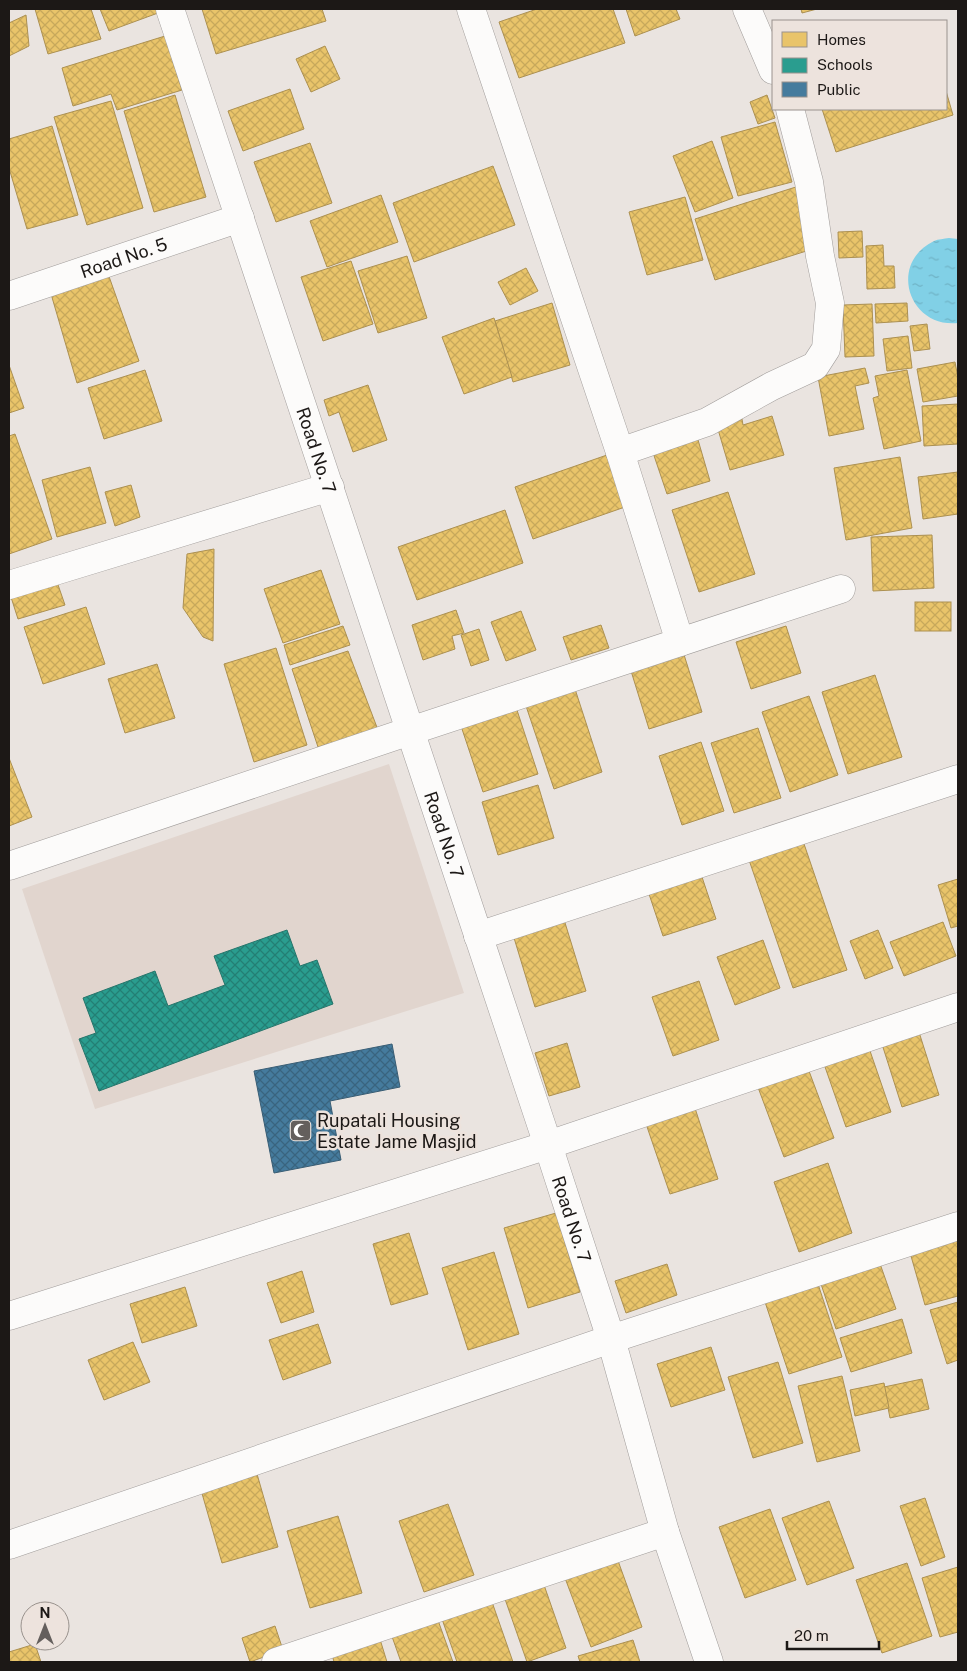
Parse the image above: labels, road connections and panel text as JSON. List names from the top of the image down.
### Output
{
  "streets": {
    "street": ["Road No. 5", "Road No. 7"]
  },
  "crossings": [
    ["Road No. 5", "Road No. 7"]
  ],
  "places": {
    "mosque": ["Rupatali Housing Estate Jame Masjid"]
  },
  "legend": ["Homes", "Schools", "Public"],
  "scale_bar": "20 m",
  "north": "top"
}
